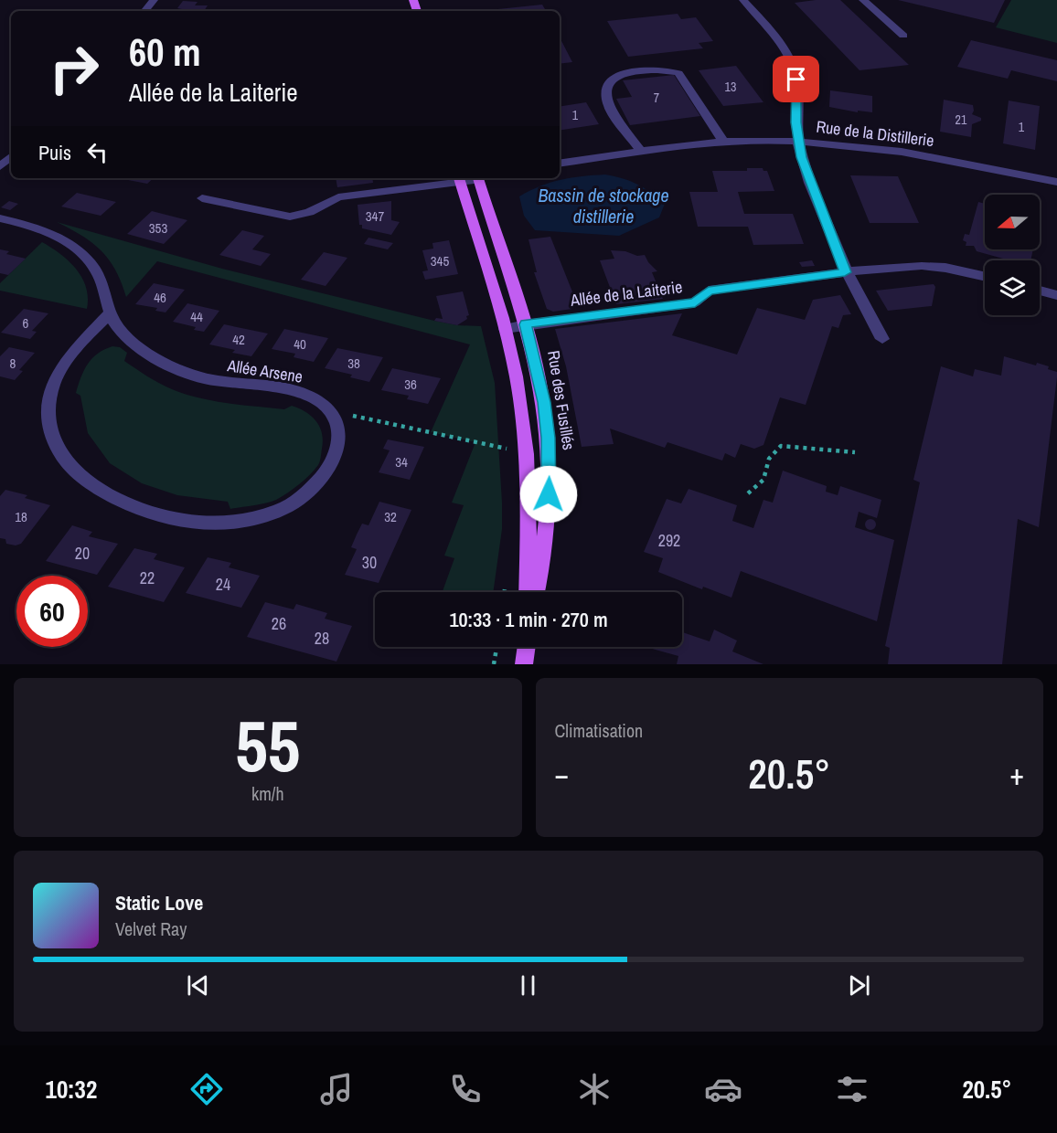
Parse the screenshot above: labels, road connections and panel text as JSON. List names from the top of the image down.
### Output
{
  "streets": {
    "main road": ["Rue des Fusillés"],
    "street": ["Rue de la Distillerie", "Allée de la Laiterie", "Allée Arsene"]
  },
  "crossings": [
    ["Allée de la Laiterie", "Rue des Fusillés"]
  ],
  "water": ["Bassin de stockage distillerie"],
  "house_numbers": [
    "13",
    "7",
    "1",
    "21",
    "1",
    "347",
    "353",
    "345",
    "46",
    "44",
    "6",
    "42",
    "40",
    "8",
    "38",
    "36",
    "34",
    "18",
    "32",
    "292",
    "20",
    "30",
    "22",
    "24",
    "26",
    "28"
  ],
  "north": "left",
  "page": {
    "turn": ["60 m", "Allée de la Laiterie"],
    "then": "Puis",
    "limit": "60",
    "trip": "10:33 · 1 min · 270 m",
    "tile": [
      ["55", "km/h"],
      "Climatisation"
    ],
    "heat": ["−", "20.5°", "+"],
    "song": ["Static Love", "Velvet Ray"],
    "tabs": ["10:32", "20.5°"]
  }
}
